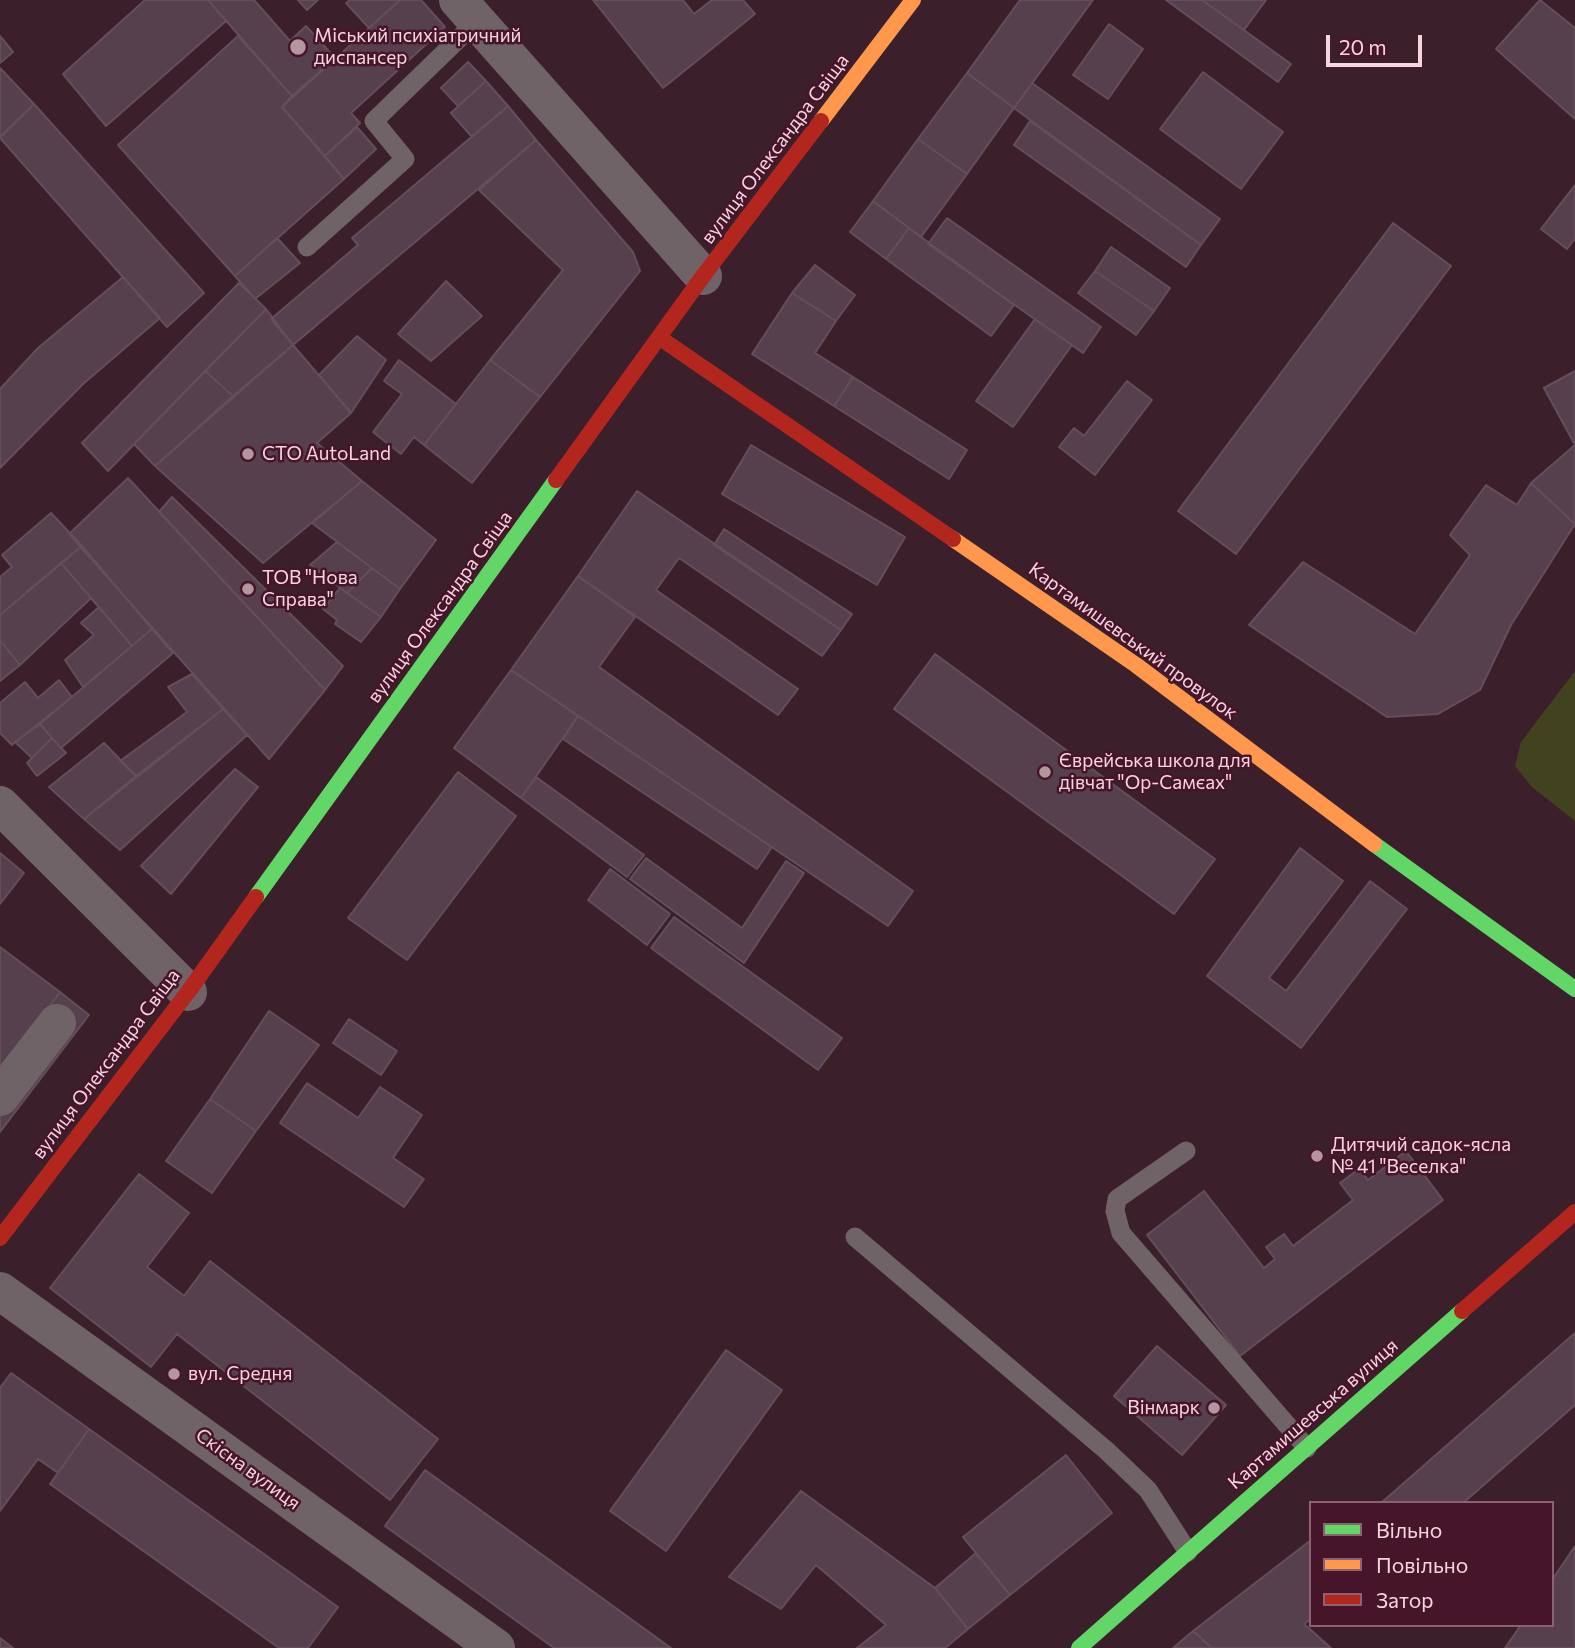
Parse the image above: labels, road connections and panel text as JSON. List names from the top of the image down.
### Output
{
  "streets": {
    "street": [
      "вулиця Олександра Свіща",
      "Картамишевський провулок",
      "Картамишевська вулиця",
      "Cкісна вулиця"
    ]
  },
  "crossings": [
    ["вулиця Олександра Свіща", "Картамишевський провулок"]
  ],
  "places": [
    "Міський психіатричний диспансер",
    "СТО AutoLand",
    "ТОВ \"Нова Справа\"",
    "Єврейська школа для дівчат \"Ор-Самєах\"",
    "Дитячий садок-ясла № 41 \"Веселка\"",
    "вул. Средня",
    "Вінмарк"
  ],
  "legend": ["Вільно", "Повільно", "Затор"],
  "scale_bar": "20 m"
}
